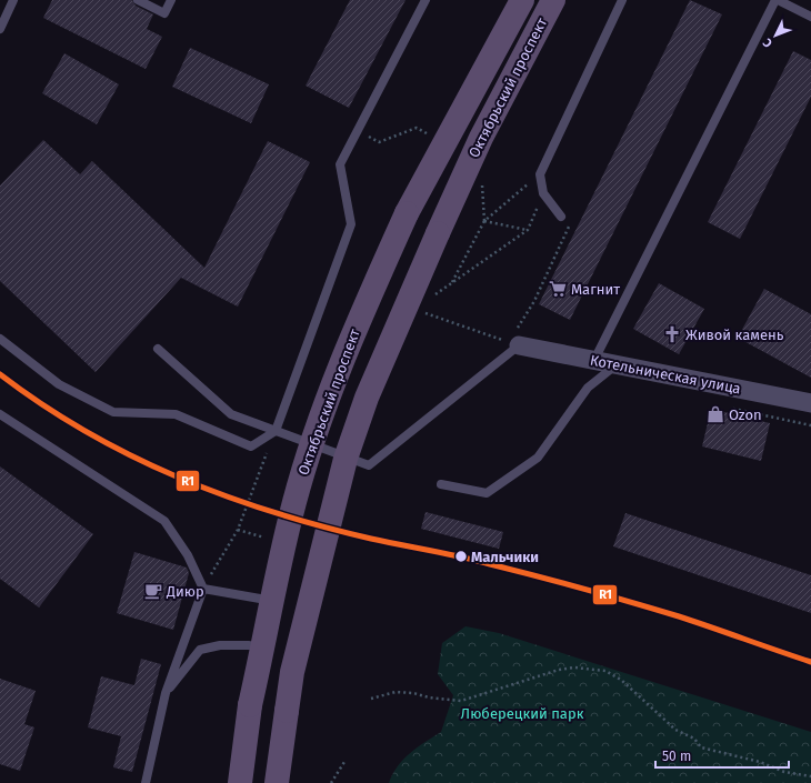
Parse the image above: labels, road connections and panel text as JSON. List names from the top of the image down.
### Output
{
  "streets": {
    "main road": ["Октябрьский проспект"],
    "street": ["Котельническая улица"]
  },
  "parks": ["Люберецкий парк"],
  "places": {
    "supermarket": ["Магнит"],
    "church": ["Живой камень"],
    "shop": ["Ozon"],
    "other": ["Мальчики"],
    "cafe": ["Диюр"]
  },
  "lines": ["transit line R1"],
  "scale_bar": "50 m",
  "north": "bottom left"
}
